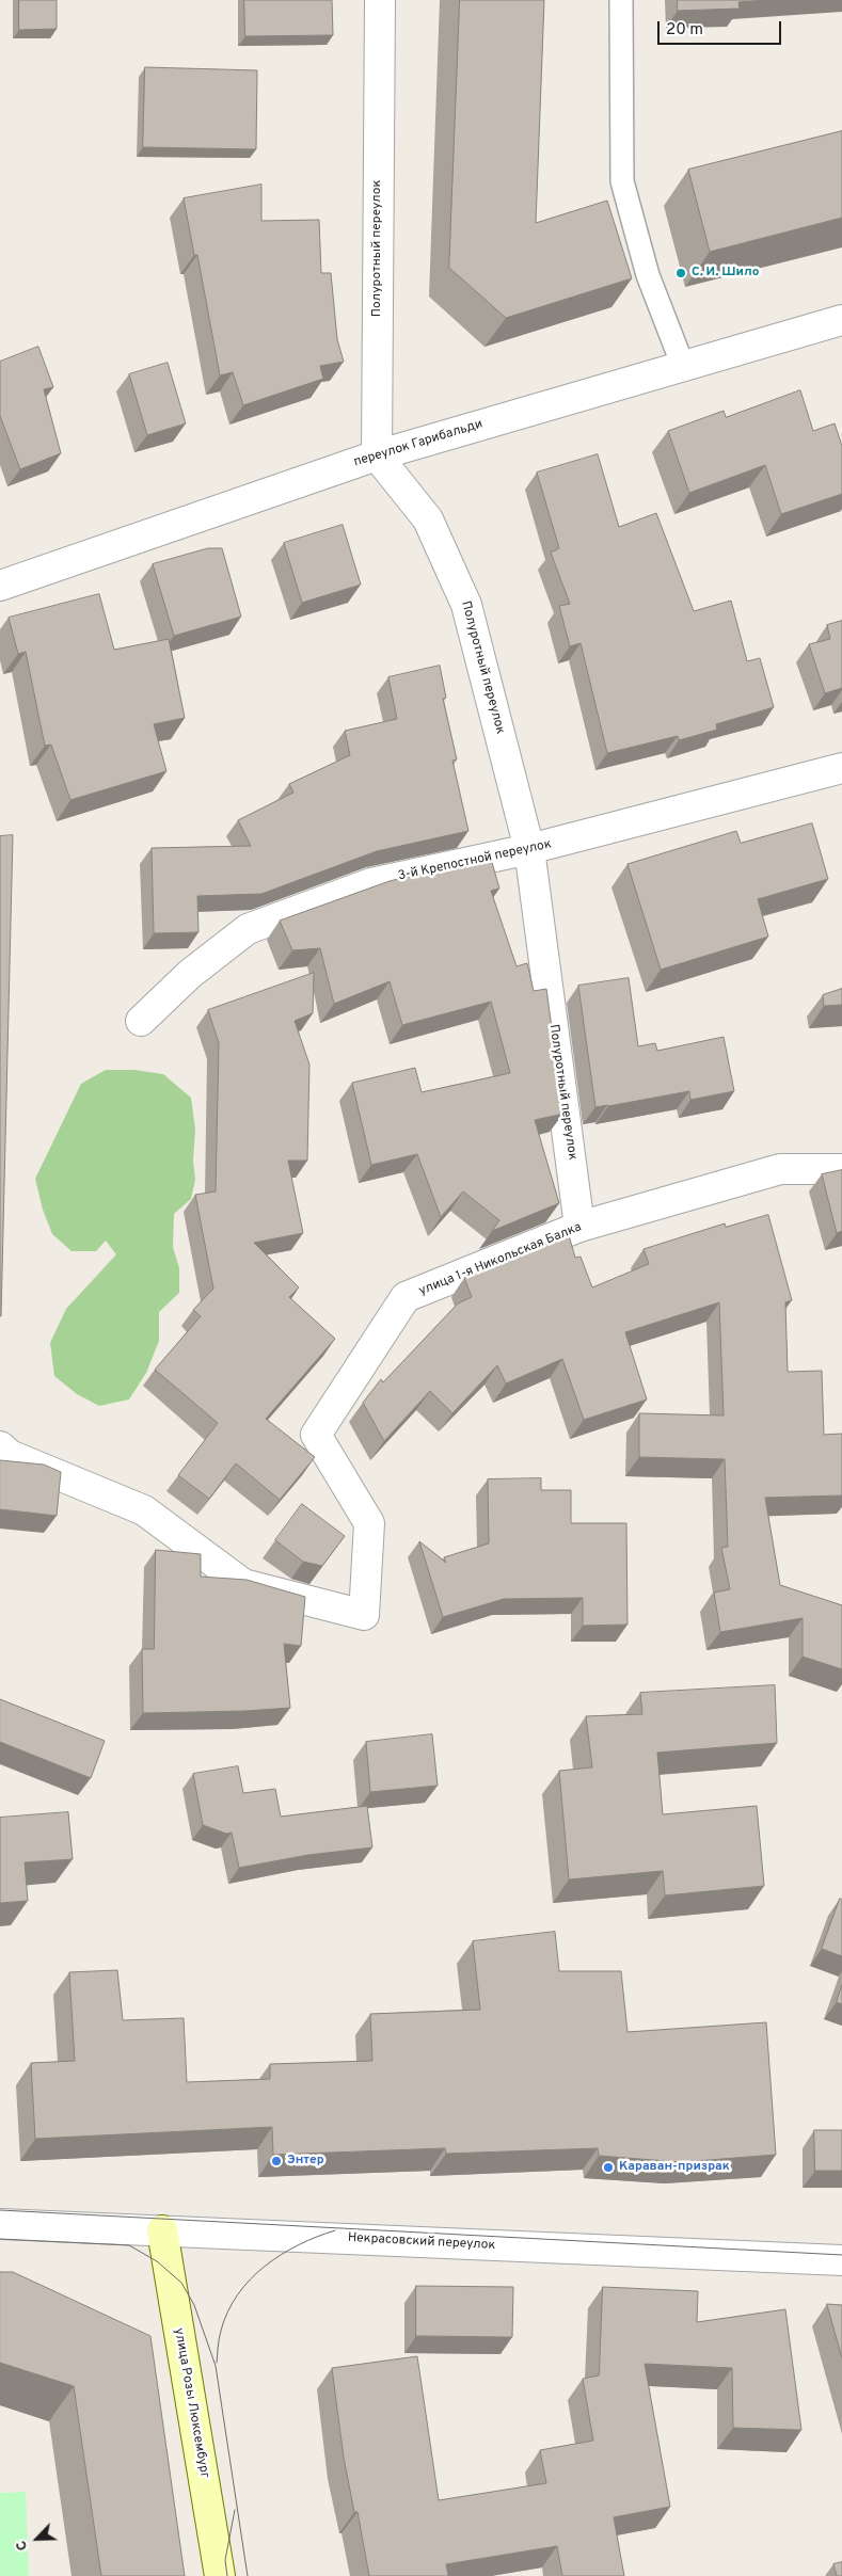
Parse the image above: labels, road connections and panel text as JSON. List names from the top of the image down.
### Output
{
  "streets": {
    "street": [
      "Полуротный переулок",
      "переулок Гарибальди",
      "3-й Крепостной переулок",
      "улица 1-я Никольская Балка",
      "Некрасовский переулок",
      "улица Розы Люксембург"
    ]
  },
  "crossings": [
    ["Полуротный переулок", "переулок Гарибальди"],
    ["Полуротный переулок", "3-й Крепостной переулок"],
    ["Полуротный переулок", "улица 1-я Никольская Балка"],
    ["Некрасовский переулок", "улица Розы Люксембург"]
  ],
  "places": ["С. И. Шило", "Энтер", "Караван-призрак"],
  "scale_bar": "20 m",
  "north": "bottom left"
}
